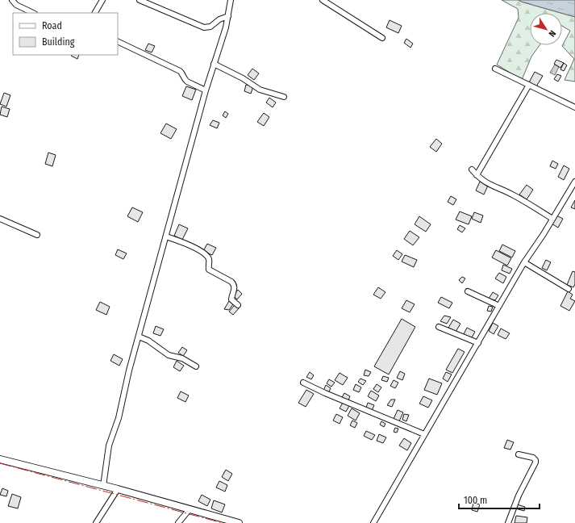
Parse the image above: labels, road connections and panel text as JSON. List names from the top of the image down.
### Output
{
  "legend": ["Road", "Building"],
  "scale_bar": "100 m",
  "north": "bottom right"
}
